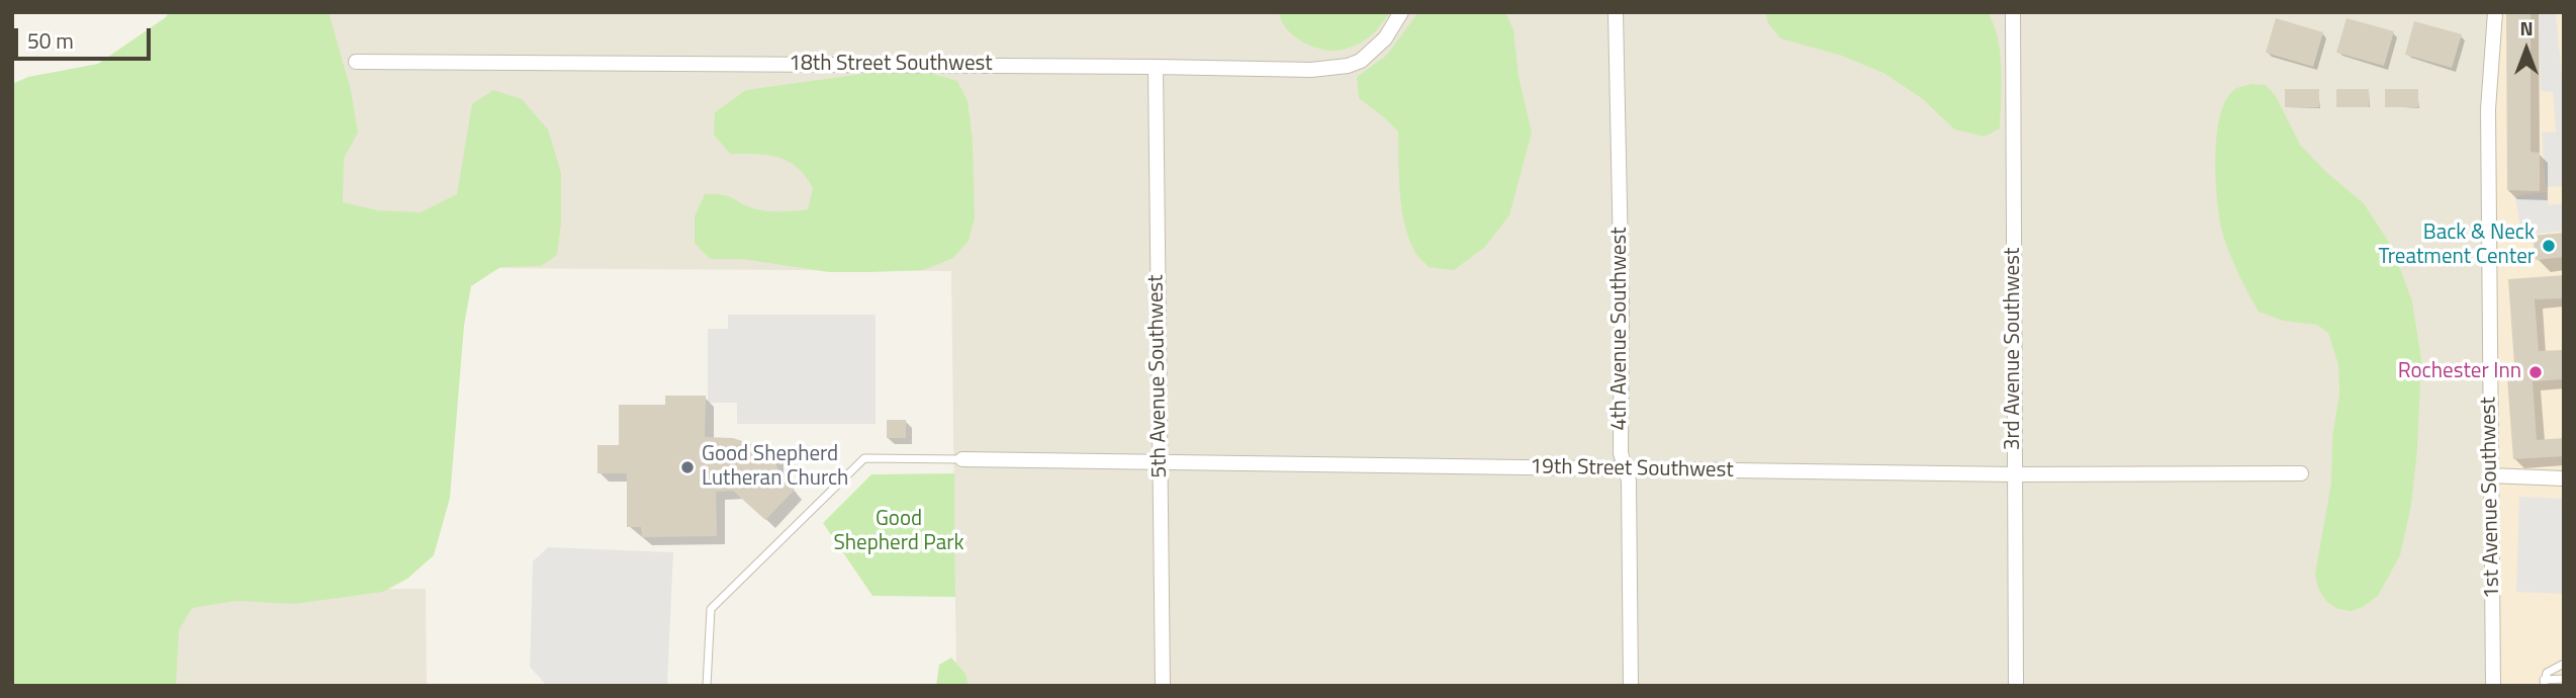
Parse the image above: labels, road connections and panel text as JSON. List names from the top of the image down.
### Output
{
  "streets": {
    "street": [
      "18th Street Southwest",
      "4th Avenue Southwest",
      "3rd Avenue Southwest",
      "5th Avenue Southwest",
      "19th Street Southwest",
      "1st Avenue Southwest"
    ]
  },
  "crossings": [
    ["18th Street Southwest", "5th Avenue Southwest"],
    ["4th Avenue Southwest", "19th Street Southwest"],
    ["3rd Avenue Southwest", "19th Street Southwest"],
    ["5th Avenue Southwest", "19th Street Southwest"]
  ],
  "parks": ["Good Shepherd Park"],
  "places": ["Back & Neck Treatment Center", "Rochester Inn", "Good Shepherd Lutheran Church"],
  "scale_bar": "50 m",
  "north": "top"
}
